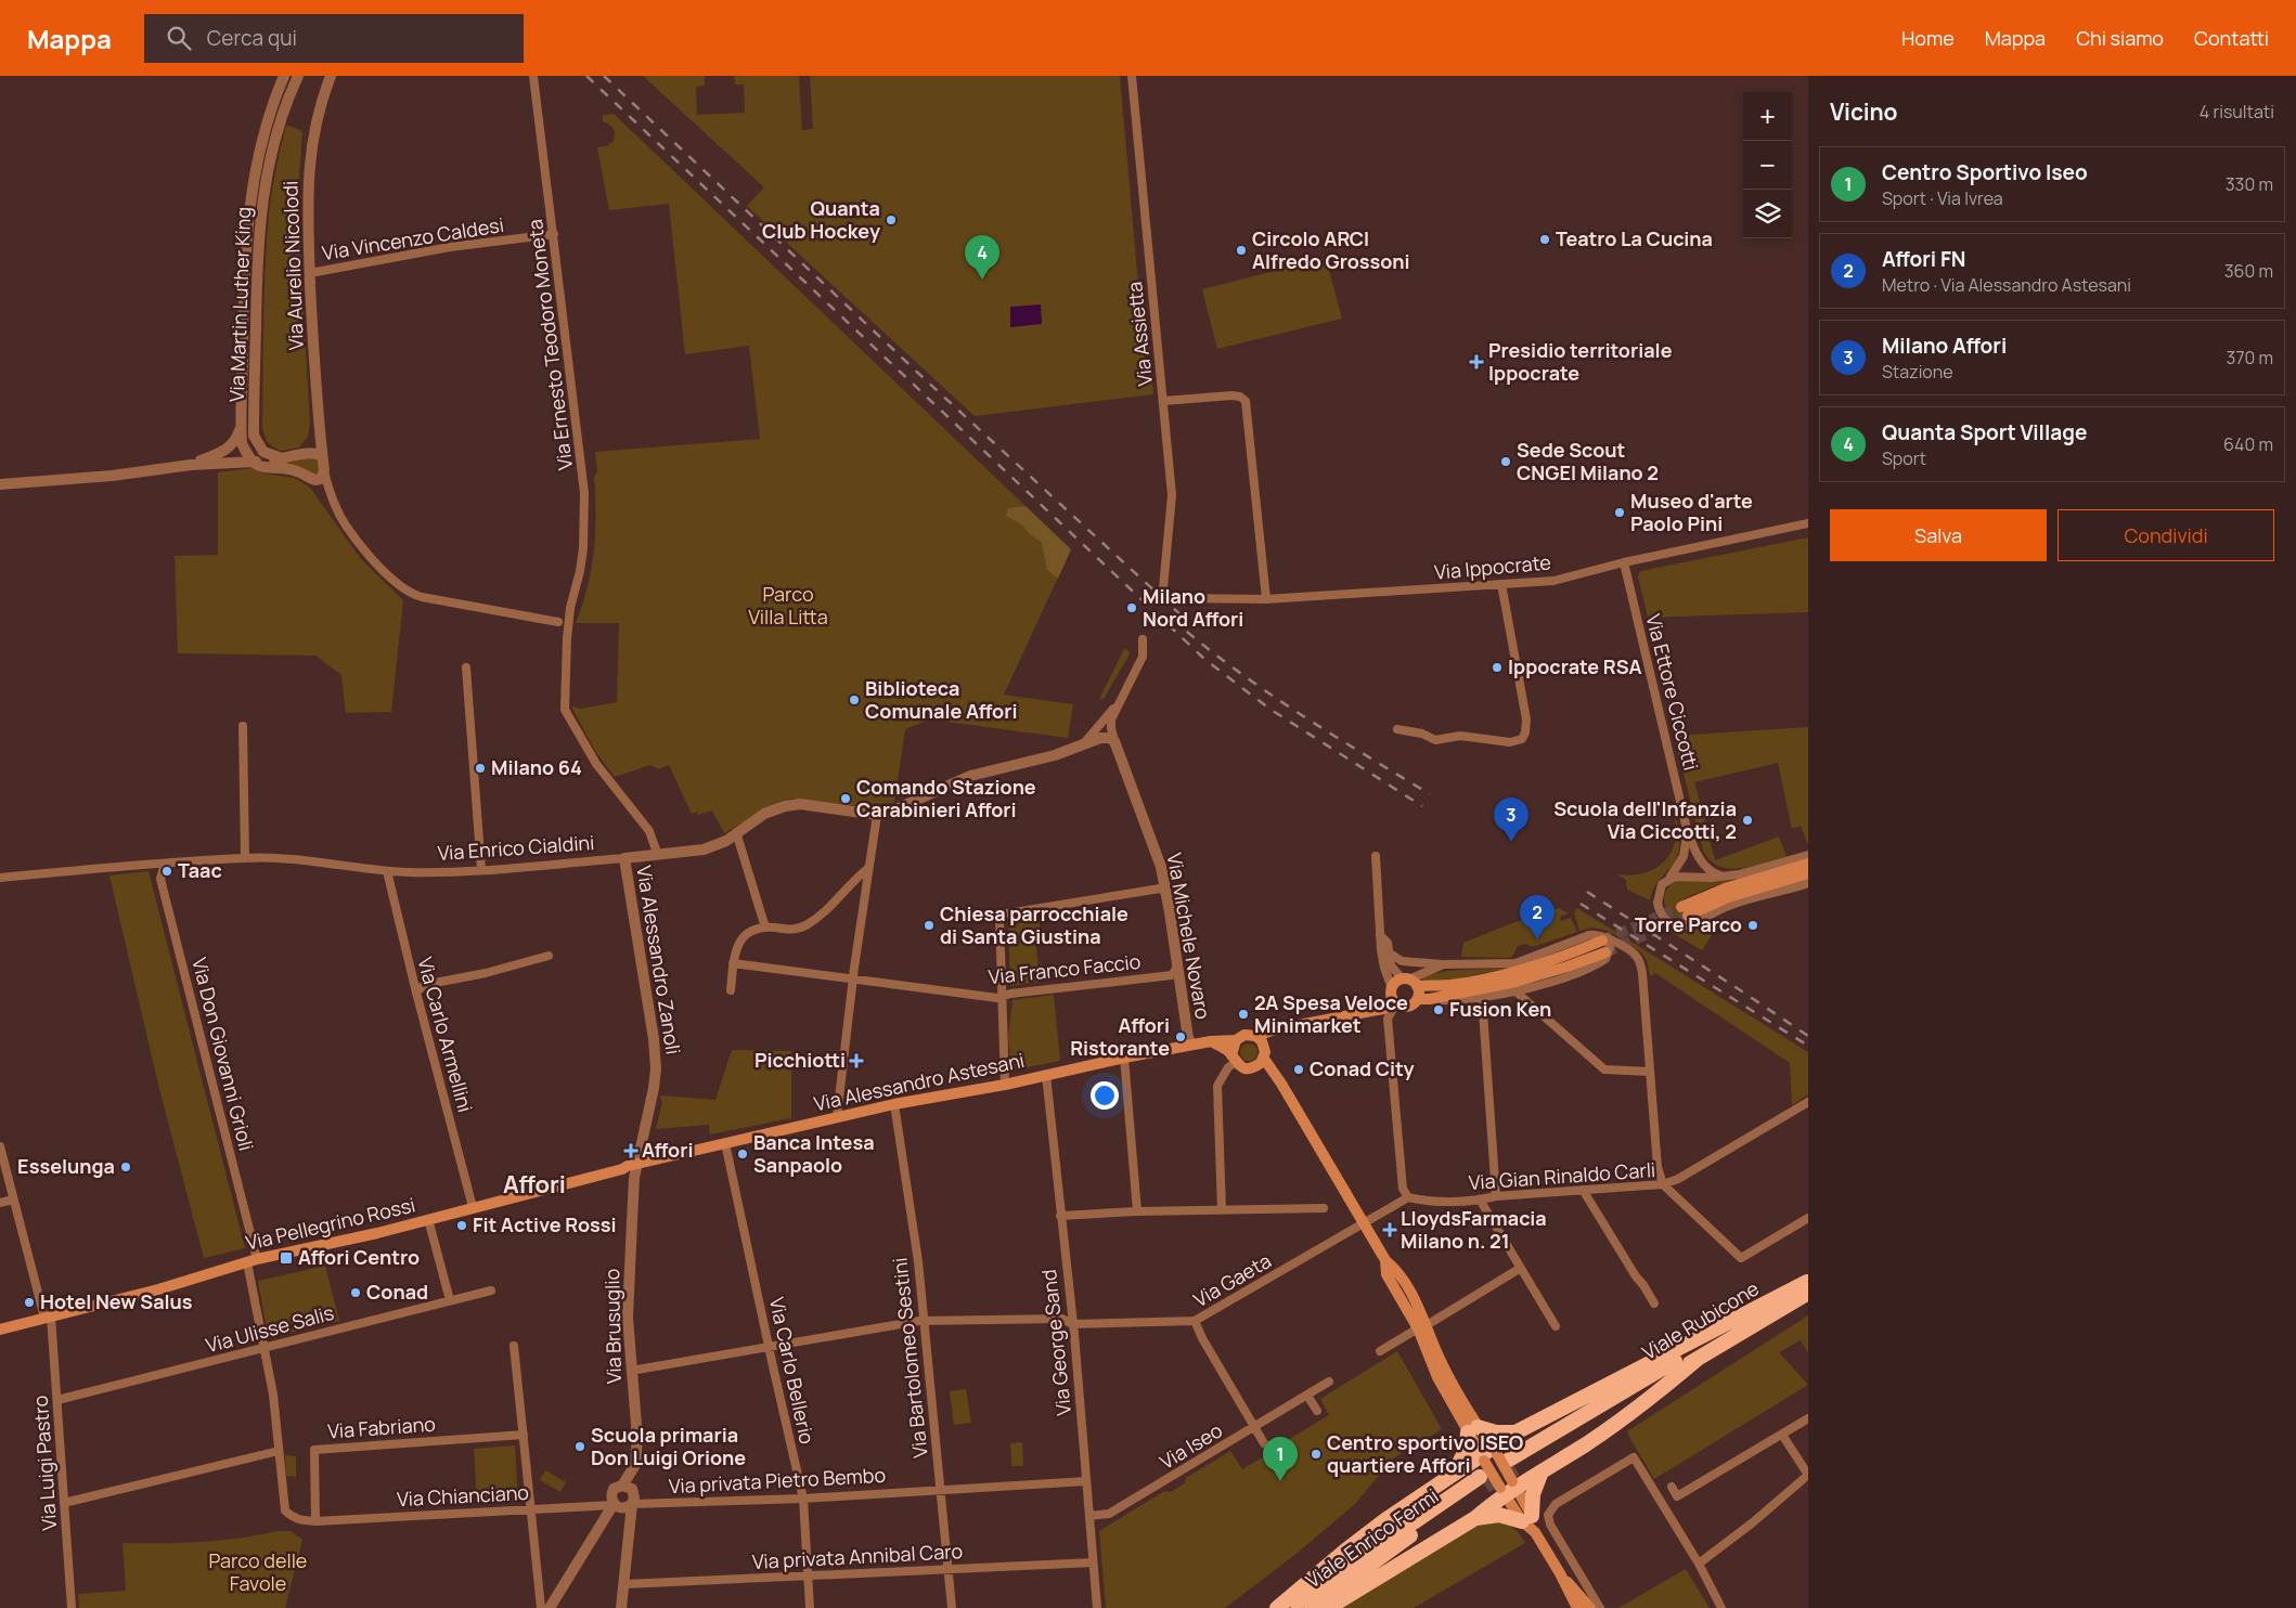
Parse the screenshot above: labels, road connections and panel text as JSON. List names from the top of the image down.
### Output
{
  "streets": {
    "highway": ["Viale Rubicone", "Viale Enrico Fermi"],
    "main road": ["Via Alessandro Astesani", "Via Pellegrino Rossi"],
    "street": [
      "Via Vincenzo Caldesi",
      "Via Aurelio Nicolodi",
      "Via Martin Luther King",
      "Via Assietta",
      "Via Ernesto Teodoro Moneta",
      "Via Ippocrate",
      "Via Ettore Ciccotti",
      "Via Enrico Cialdini",
      "Via Michele Novaro",
      "Via Alessandro Zanoli",
      "Via Franco Faccio",
      "Via Carlo Armellini",
      "Via Don Giovanni Grioli",
      "Via Gian Rinaldo Carli",
      "Via Gaeta",
      "Via Brusuglio",
      "Via Ulisse Salis",
      "Via George Sand",
      "Via Bartolomeo Sestini",
      "Via Carlo Bellerio",
      "Via Fabriano",
      "Via Iseo",
      "Via Luigi Pastro",
      "Via privata Pietro Bembo",
      "Via Chianciano",
      "Via privata Annibal Caro"
    ]
  },
  "crossings": [
    ["Via Vincenzo Caldesi", "Via Aurelio Nicolodi"],
    ["Via Vincenzo Caldesi", "Via Ernesto Teodoro Moneta"],
    ["Via Ernesto Teodoro Moneta", "Via Enrico Cialdini"],
    ["Via Ippocrate", "Via Ettore Ciccotti"],
    ["Via Enrico Cialdini", "Via Alessandro Zanoli"],
    ["Via Enrico Cialdini", "Via Carlo Armellini"],
    ["Via Michele Novaro", "Via Franco Faccio"],
    ["Via Michele Novaro", "Via Alessandro Astesani"],
    ["Via Alessandro Zanoli", "Via Alessandro Astesani"],
    ["Via Alessandro Zanoli", "Via Pellegrino Rossi"],
    ["Via Alessandro Zanoli", "Via Brusuglio"],
    ["Via Carlo Armellini", "Via Pellegrino Rossi"],
    ["Via Don Giovanni Grioli", "Via Pellegrino Rossi"],
    ["Via Don Giovanni Grioli", "Via Ulisse Salis"],
    ["Via Don Giovanni Grioli", "Via Chianciano"],
    ["Via Alessandro Astesani", "Via Pellegrino Rossi"],
    ["Via Alessandro Astesani", "Via Brusuglio"],
    ["Via Alessandro Astesani", "Via George Sand"],
    ["Via Alessandro Astesani", "Via Bartolomeo Sestini"],
    ["Via Alessandro Astesani", "Via Carlo Bellerio"],
    ["Via Pellegrino Rossi", "Via Brusuglio"],
    ["Via Pellegrino Rossi", "Via Luigi Pastro"],
    ["Via Gaeta", "Via Brusuglio"],
    ["Via Gaeta", "Via George Sand"],
    ["Via Gaeta", "Via Bartolomeo Sestini"],
    ["Via Gaeta", "Via Carlo Bellerio"],
    ["Via Brusuglio", "Via privata Pietro Bembo"],
    ["Via Brusuglio", "Via Chianciano"],
    ["Via Ulisse Salis", "Via Luigi Pastro"],
    ["Via George Sand", "Via Iseo"],
    ["Via George Sand", "Via privata Pietro Bembo"],
    ["Via George Sand", "Via privata Annibal Caro"],
    ["Via Bartolomeo Sestini", "Via privata Pietro Bembo"],
    ["Via Bartolomeo Sestini", "Via privata Annibal Caro"],
    ["Via Carlo Bellerio", "Via privata Pietro Bembo"],
    ["Via Carlo Bellerio", "Via privata Annibal Caro"],
    ["Via Fabriano", "Via Chianciano"],
    ["Via privata Pietro Bembo", "Via Chianciano"]
  ],
  "districts": ["Affori"],
  "parks": ["Parco Villa Litta", "Parco delle Favole"],
  "places": {
    "other": [
      "Quanta Club Hockey",
      "Teatro La Cucina",
      "Circolo ARCI Alfredo Grossoni",
      "Sede Scout CNGEI Milano 2",
      "Museo d'arte Paolo Pini",
      "Milano Nord Affori",
      "Ippocrate RSA",
      "Biblioteca Comunale Affori",
      "Milano 64",
      "Comando Stazione Carabinieri Affori",
      "Scuola dell'Infanzia Via Ciccotti, 2",
      "Taac",
      "Chiesa parrocchiale di Santa Giustina",
      "Torre Parco",
      "Fusion Ken",
      "2A Spesa Veloce Minimarket",
      "Affori Ristorante",
      "Conad City",
      "Banca Intesa Sanpaolo",
      "Esselunga",
      "Fit Active Rossi",
      "Conad",
      "Hotel New Salus",
      "Scuola primaria Don Luigi Orione",
      "Centro sportivo ISEO quartiere Affori"
    ],
    "health": [
      "Presidio territoriale Ippocrate",
      "Picchiotti",
      "Affori",
      "LloydsFarmacia Milano n. 21"
    ],
    "transit": ["Affori Centro"]
  },
  "page": {
    "header": "Mappa",
    "search": "Cerca qui",
    "nav": [
      "Home",
      "Mappa",
      "Chi siamo",
      "Contatti"
    ],
    "heading": ["Vicino", "4 risultati"],
    "map_buttons": ["+", "−"],
    "list": [
      {
        "mark": "1",
        "name": "Centro Sportivo Iseo",
        "note": "Sport · Via Ivrea",
        "value": "330 m"
      },
      {
        "mark": "2",
        "name": "Affori FN",
        "note": "Metro · Via Alessandro Astesani",
        "value": "360 m"
      },
      {
        "mark": "3",
        "name": "Milano Affori",
        "note": "Stazione",
        "value": "370 m"
      },
      {
        "mark": "4",
        "name": "Quanta Sport Village",
        "note": "Sport",
        "value": "640 m"
      }
    ],
    "pins": [
      "4",
      "3",
      "2",
      "1"
    ],
    "buttons": ["Salva", "Condividi"]
  }
}
